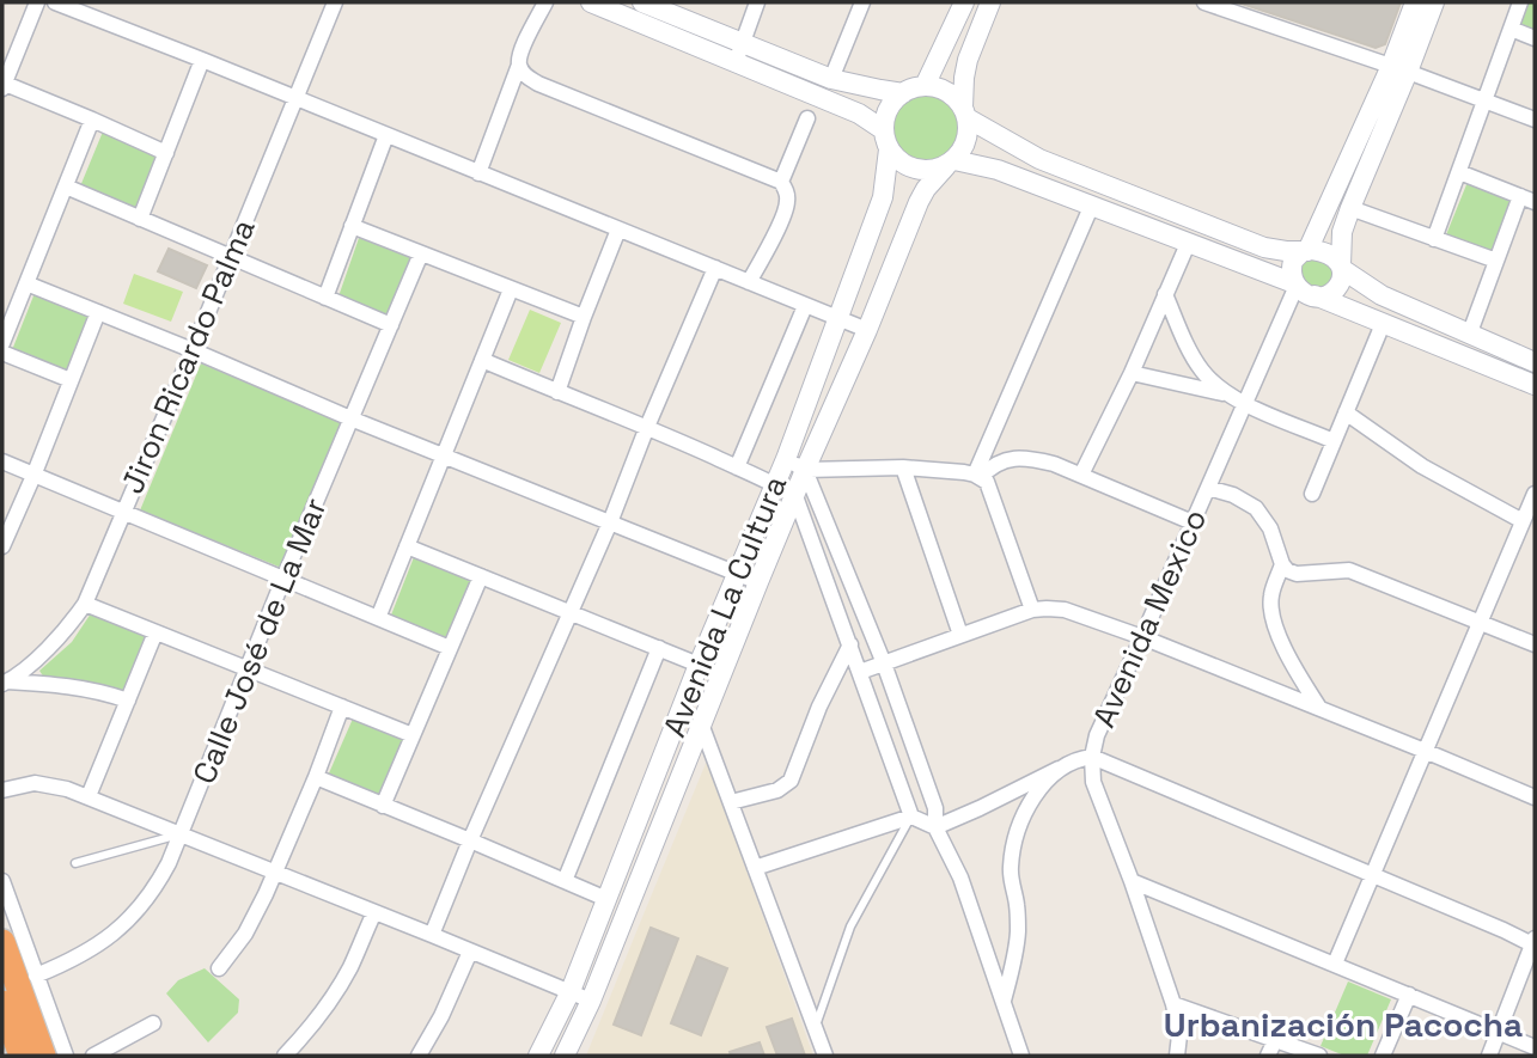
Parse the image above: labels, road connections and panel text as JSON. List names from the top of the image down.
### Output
{
  "streets": {
    "main road": ["Avenida La Cultura"],
    "street": ["Jiron Ricardo Palma", "Avenida Mexico", "Calle José de La Mar"]
  },
  "districts": ["Urbanización Pacocha"]
}
